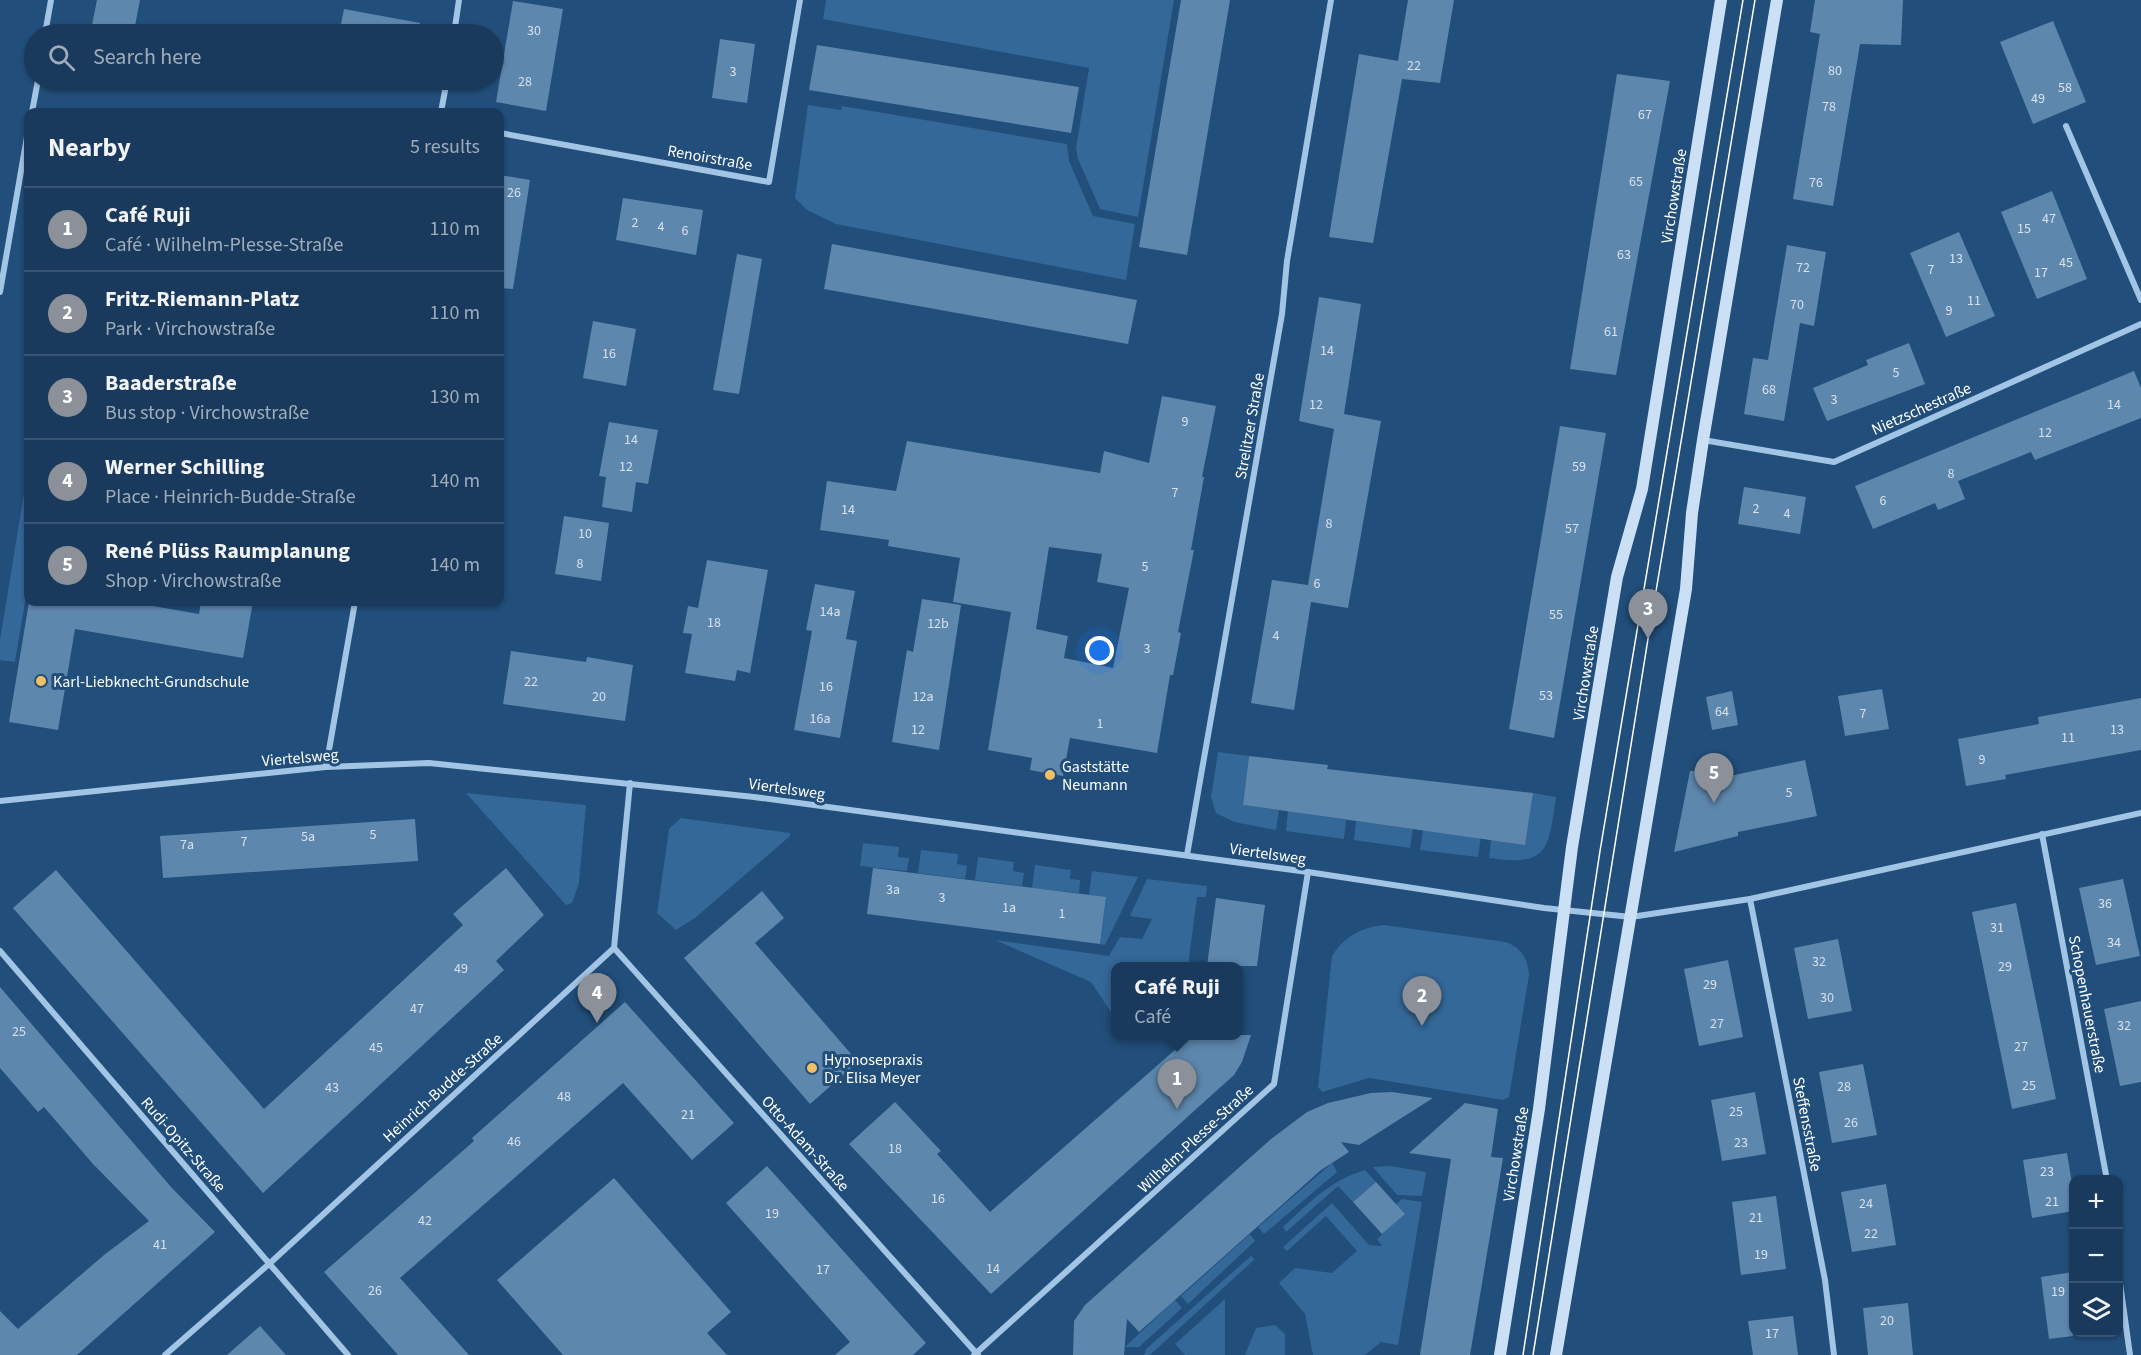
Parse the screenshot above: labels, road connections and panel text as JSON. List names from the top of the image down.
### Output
{
  "streets": {
    "main road": ["Virchowstraße"],
    "street": [
      "Renoirstraße",
      "Nietzschestraße",
      "Strelitzer Straße",
      "Viertelsweg",
      "Schopenhauerstraße",
      "Heinrich-Budde-Straße",
      "Steffensstraße",
      "Wilhelm-Plesse-Straße",
      "Otto-Adam-Straße",
      "Rudi-Opitz-Straße"
    ]
  },
  "crossings": [
    ["Virchowstraße", "Viertelsweg"],
    ["Strelitzer Straße", "Viertelsweg"],
    ["Viertelsweg", "Schopenhauerstraße"],
    ["Viertelsweg", "Steffensstraße"],
    ["Viertelsweg", "Wilhelm-Plesse-Straße"],
    ["Heinrich-Budde-Straße", "Otto-Adam-Straße"],
    ["Heinrich-Budde-Straße", "Rudi-Opitz-Straße"],
    ["Wilhelm-Plesse-Straße", "Otto-Adam-Straße"]
  ],
  "places": ["Karl-Liebknecht-Grundschule", "Gaststätte Neumann", "Hypnosepraxis Dr. Elisa Meyer"],
  "house_numbers": [
    "30",
    "22",
    "80",
    "3",
    "28",
    "58",
    "49",
    "78",
    "67",
    "65",
    "76",
    "26",
    "47",
    "2",
    "4",
    "15",
    "6",
    "63",
    "13",
    "45",
    "72",
    "7",
    "17",
    "11",
    "70",
    "9",
    "61",
    "14",
    "16",
    "5",
    "68",
    "3",
    "12",
    "14",
    "9",
    "12",
    "14",
    "12",
    "59",
    "8",
    "7",
    "6",
    "2",
    "14",
    "4",
    "8",
    "57",
    "10",
    "8",
    "5",
    "6",
    "14a",
    "55",
    "18",
    "12b",
    "4",
    "3",
    "22",
    "16",
    "53",
    "20",
    "12a",
    "64",
    "7",
    "16a",
    "1",
    "12",
    "13",
    "11",
    "9",
    "5",
    "5",
    "5a",
    "7",
    "7a",
    "3a",
    "3",
    "36",
    "1a",
    "1",
    "31",
    "34",
    "32",
    "29",
    "49",
    "29",
    "30",
    "47",
    "27",
    "32",
    "25",
    "27",
    "45",
    "25",
    "28",
    "43",
    "48",
    "25",
    "21",
    "26",
    "46",
    "23",
    "18",
    "23",
    "16",
    "21",
    "24",
    "19",
    "21",
    "42",
    "22",
    "41",
    "19",
    "14",
    "17",
    "26",
    "19",
    "20",
    "17"
  ],
  "page": {
    "search": "Search here",
    "heading": ["Nearby", "5 results"],
    "list": [
      {
        "mark": "1",
        "name": "Café Ruji",
        "note": "Café · Wilhelm-Plesse-Straße",
        "value": "110 m"
      },
      {
        "mark": "2",
        "name": "Fritz-Riemann-Platz",
        "note": "Park · Virchowstraße",
        "value": "110 m"
      },
      {
        "mark": "3",
        "name": "Baaderstraße",
        "note": "Bus stop · Virchowstraße",
        "value": "130 m"
      },
      {
        "mark": "4",
        "name": "Werner Schilling",
        "note": "Place · Heinrich-Budde-Straße",
        "value": "140 m"
      },
      {
        "mark": "5",
        "name": "René Plüss Raumplanung",
        "note": "Shop · Virchowstraße",
        "value": "140 m"
      }
    ],
    "pins": [
      "3",
      "5",
      "4",
      "2",
      "1"
    ],
    "popup": ["Café Ruji", "Café"],
    "map_buttons": ["+", "−"]
  }
}
